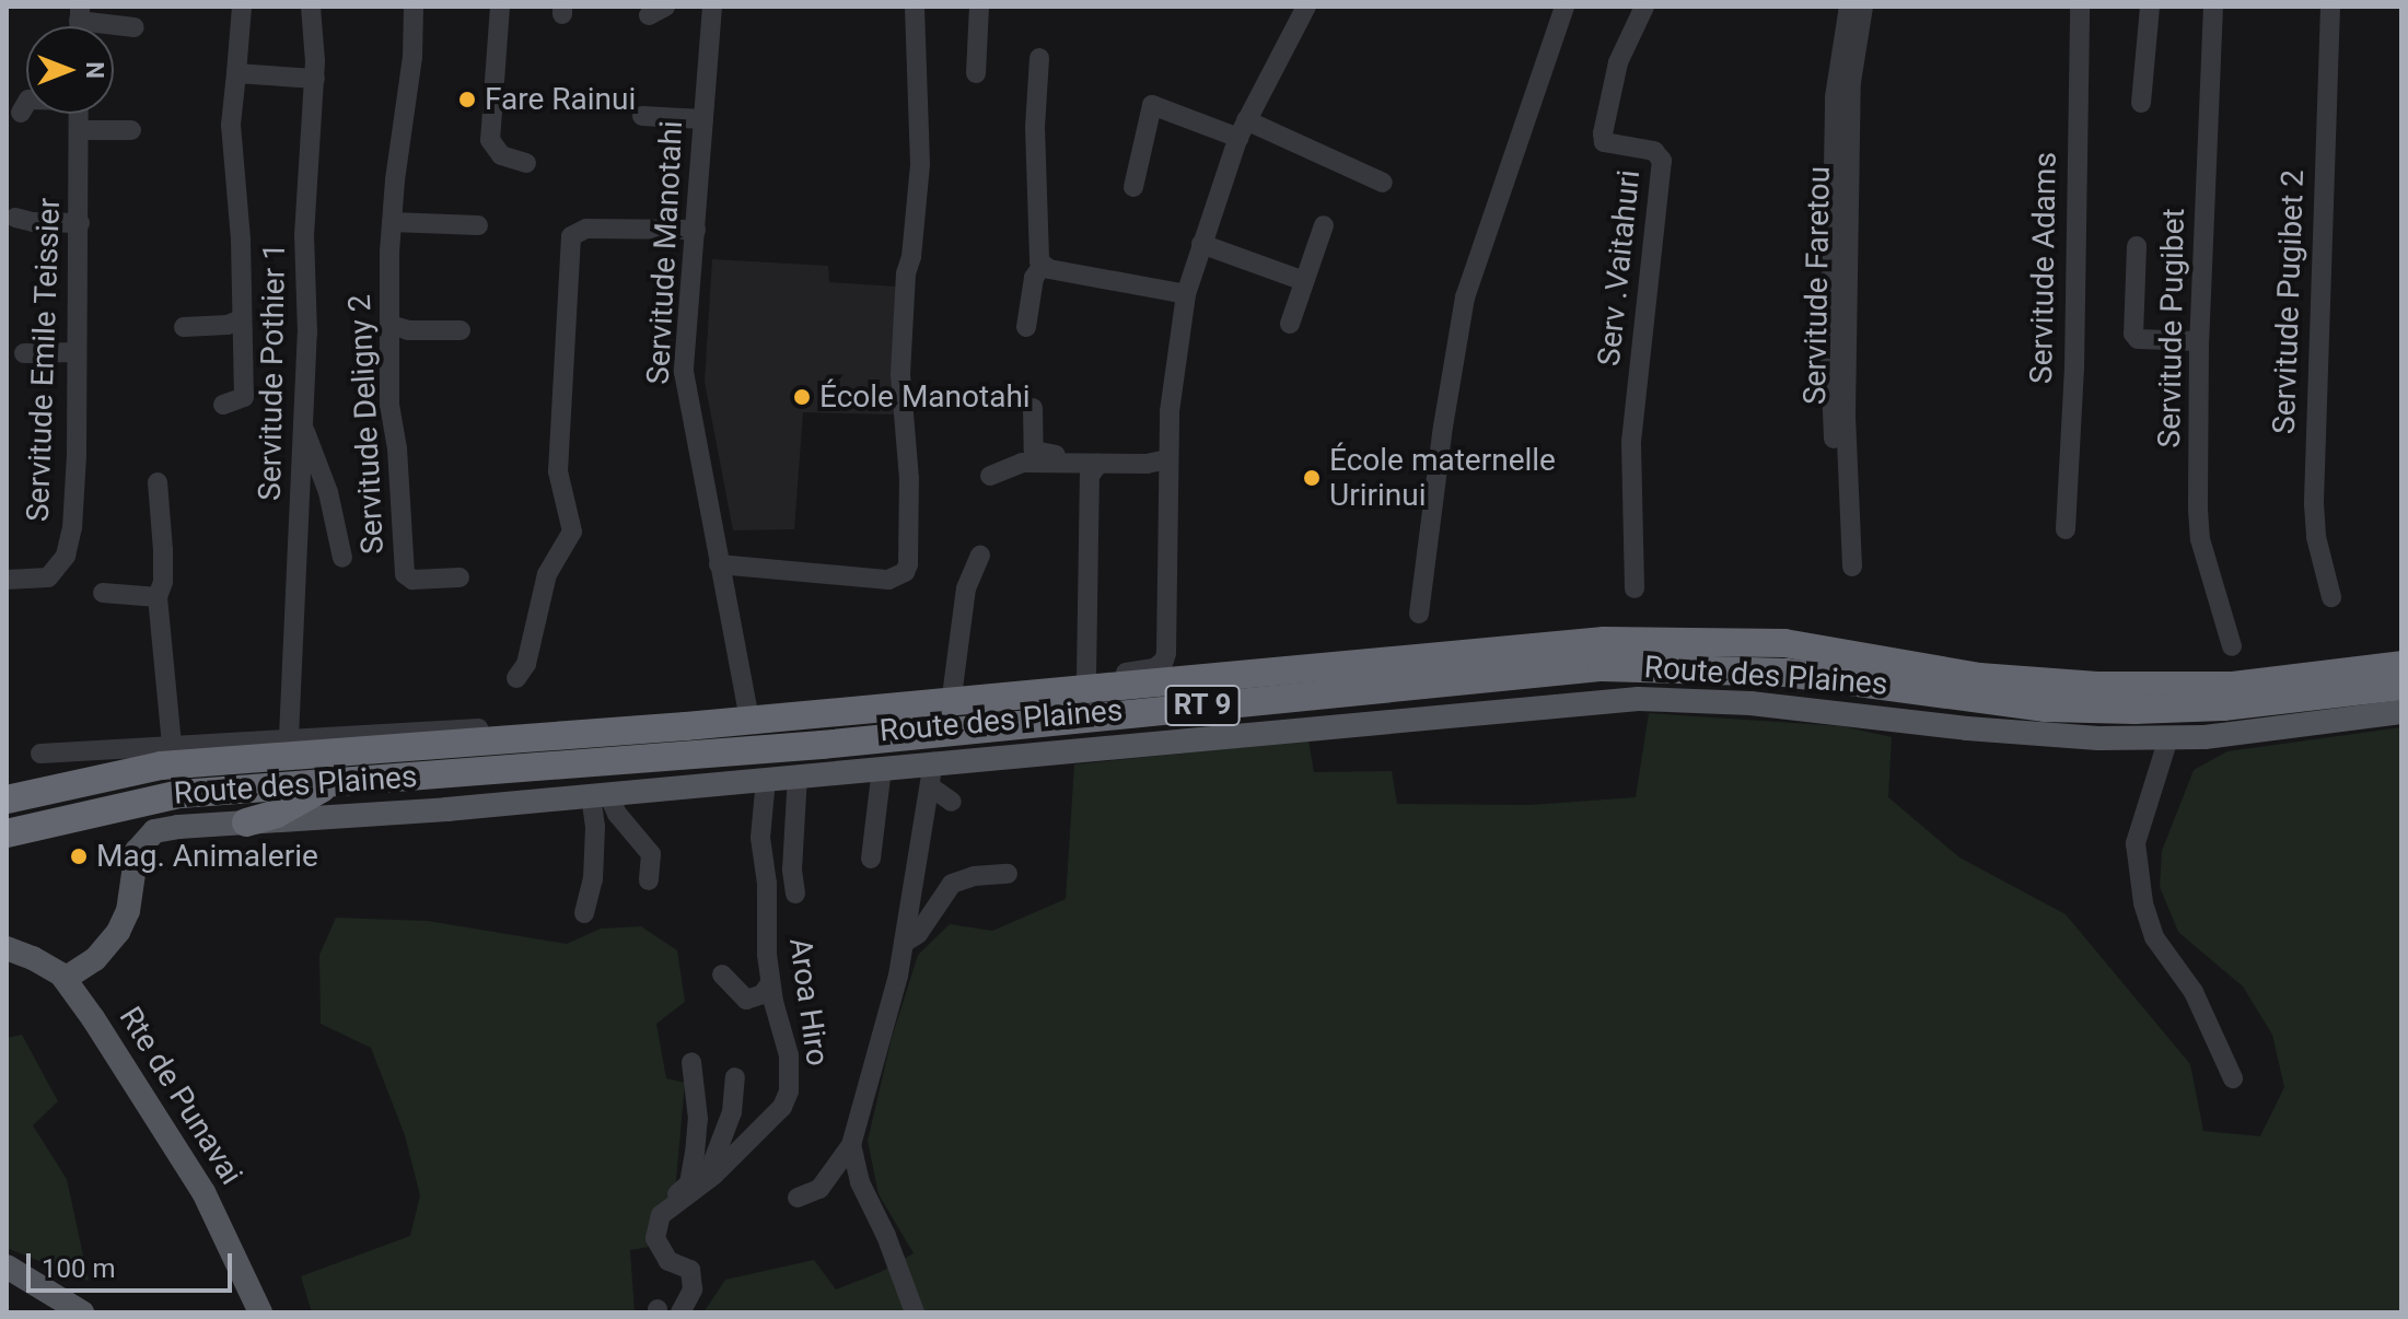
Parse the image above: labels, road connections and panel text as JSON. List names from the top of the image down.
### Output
{
  "streets": {
    "highway": ["Route des Plaines", "RT 9"],
    "main road": ["Rte de Punavai"],
    "street": [
      "Servitude Manotahi",
      "Serv .Vaitahuri",
      "Servitude Adams",
      "Servitude Faretou",
      "Servitude Pugibet 2",
      "Servitude Pugibet",
      "Servitude Emile Teissier",
      "Servitude Pothier 1",
      "Servitude Deligny 2",
      "Aroa Hiro"
    ]
  },
  "crossings": [
    ["Route des Plaines", "Aroa Hiro"],
    ["Route des Plaines", "Rte de Punavai"]
  ],
  "places": [
    "Fare Rainui",
    "École Manotahi",
    "École maternelle Uririnui",
    "Mag. Animalerie"
  ],
  "scale_bar": "100 m",
  "north": "right"
}
